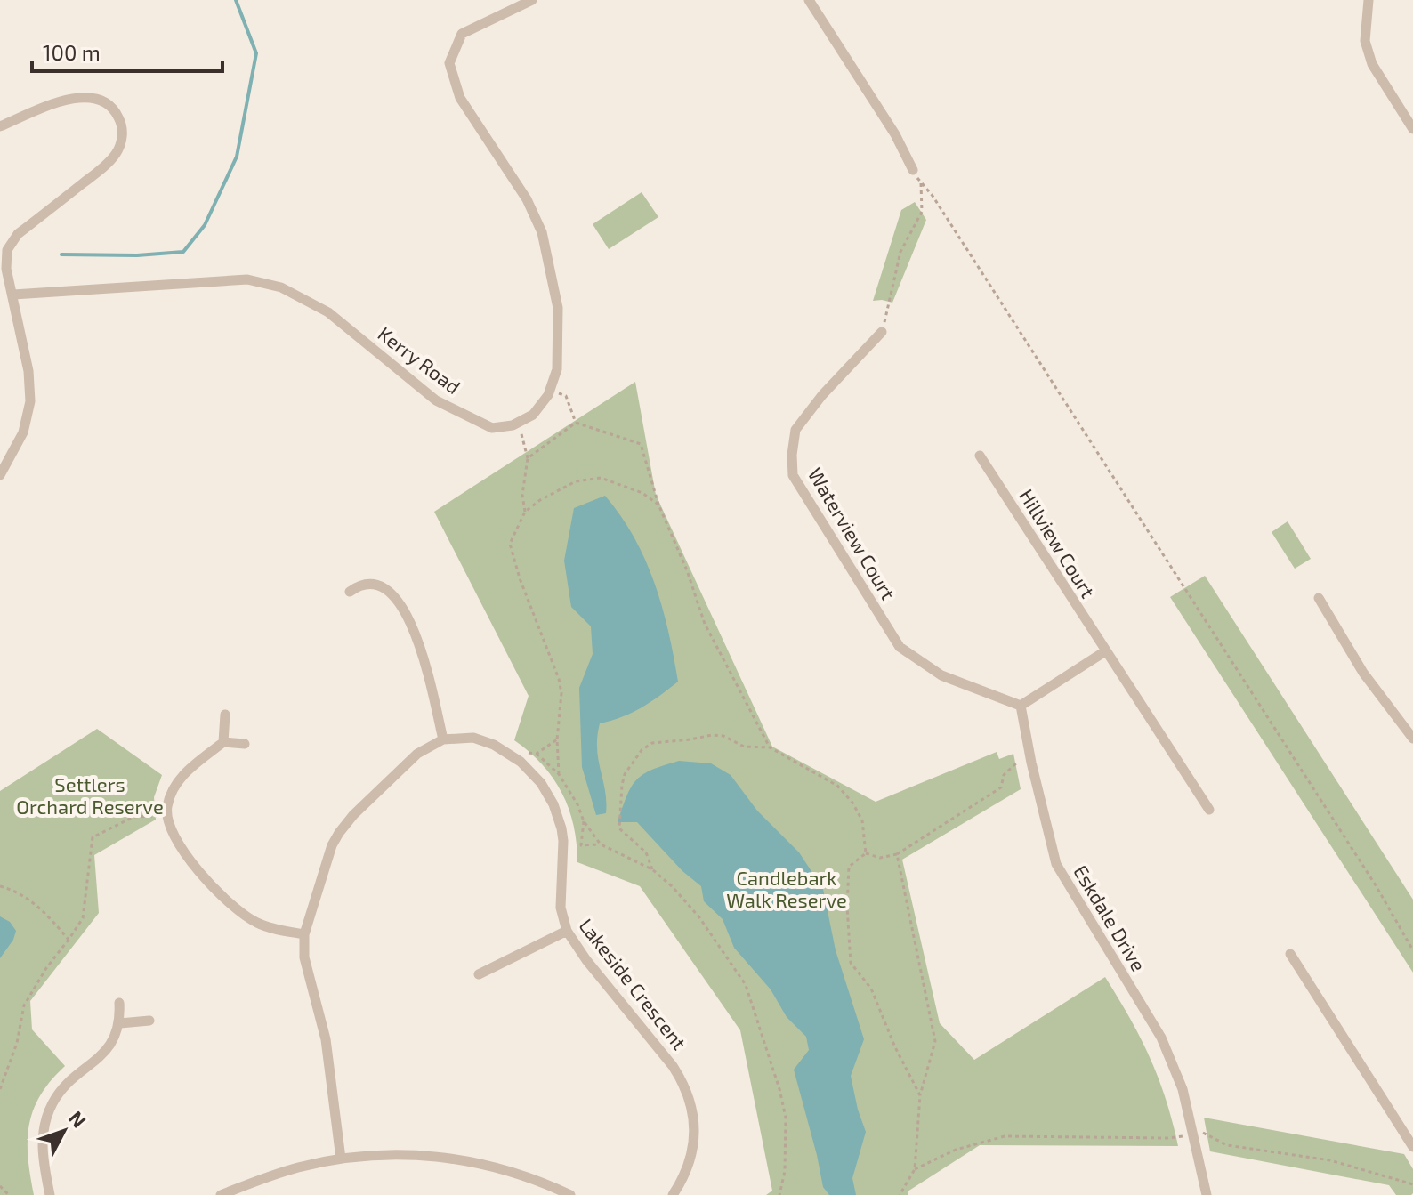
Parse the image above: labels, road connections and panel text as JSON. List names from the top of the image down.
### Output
{
  "streets": {
    "street": [
      "Kerry Road",
      "Waterview Court",
      "Hillview Court",
      "Eskdale Drive",
      "Lakeside Crescent"
    ]
  },
  "crossings": [
    ["Waterview Court", "Eskdale Drive"]
  ],
  "parks": ["Settlers Orchard Reserve", "Candlebark Walk Reserve"],
  "scale_bar": "100 m",
  "north": "top right"
}
